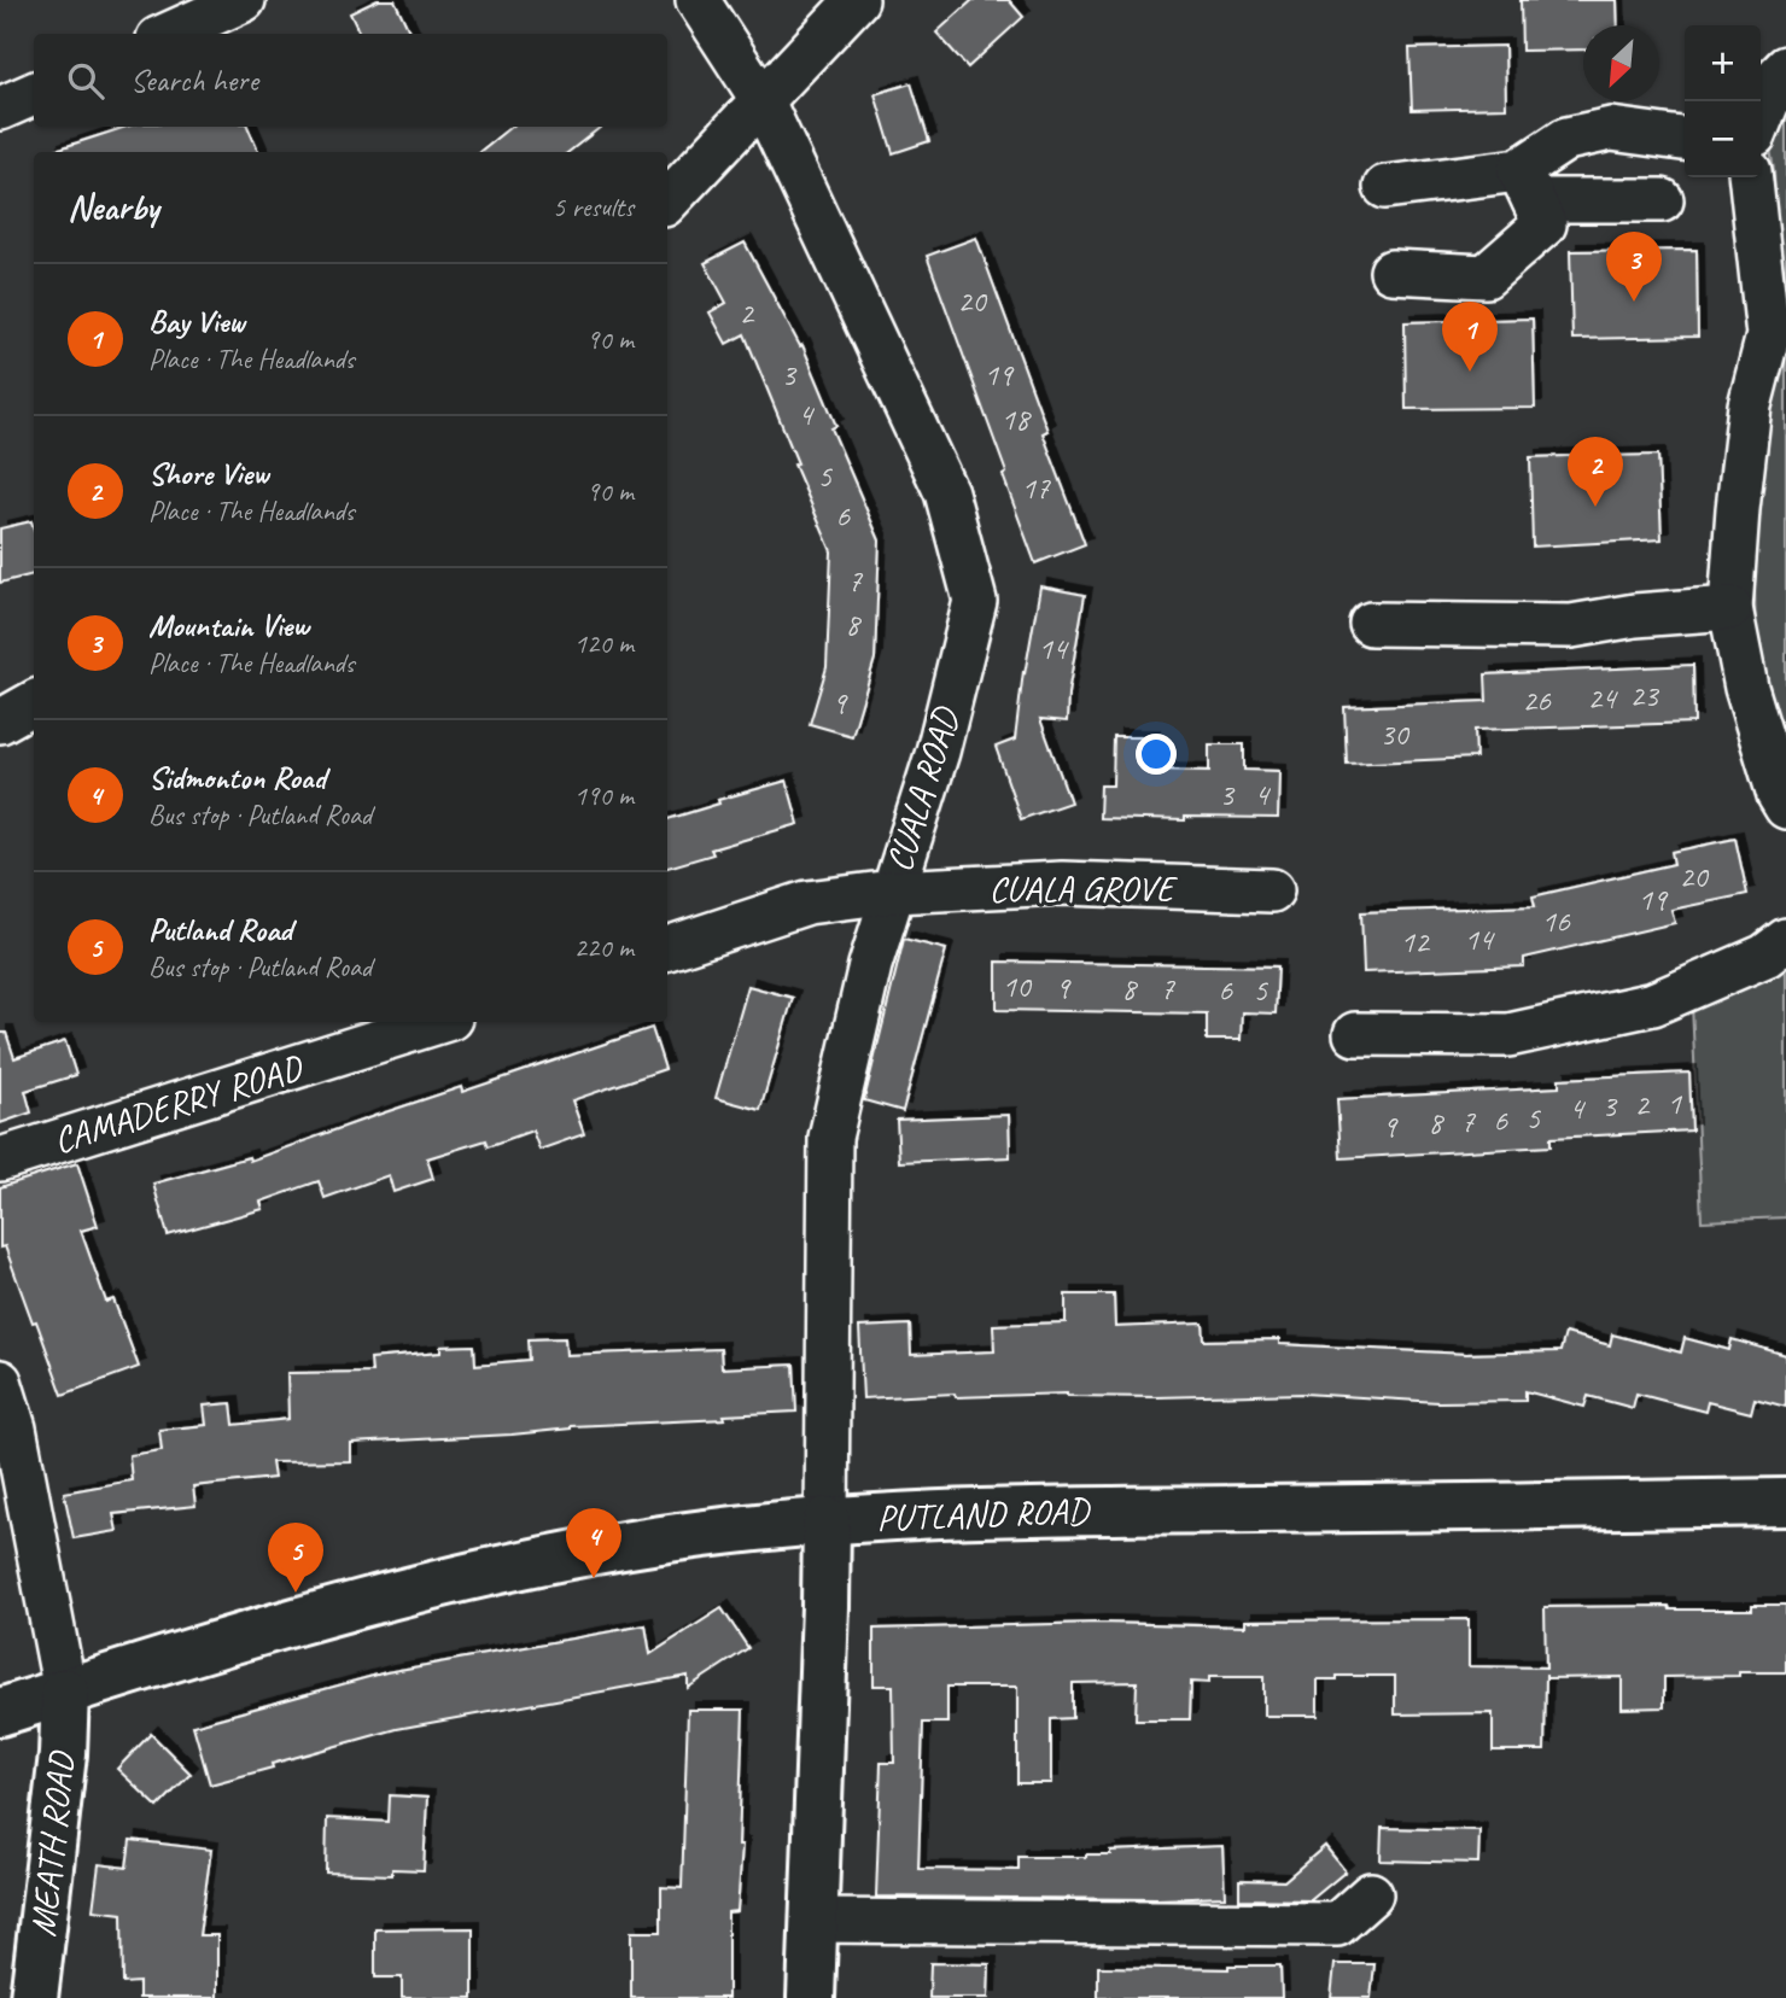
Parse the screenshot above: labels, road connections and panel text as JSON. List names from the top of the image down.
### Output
{
  "streets": {
    "main road": ["PUTLAND ROAD", "MEATH ROAD"],
    "street": ["CUALA ROAD", "CUALA GROVE", "CAMADERRY ROAD"]
  },
  "crossings": [
    ["CUALA ROAD", "CUALA GROVE"],
    ["CUALA ROAD", "PUTLAND ROAD"],
    ["PUTLAND ROAD", "MEATH ROAD"]
  ],
  "house_numbers": [
    "20",
    "2",
    "3",
    "19",
    "4",
    "18",
    "5",
    "17",
    "6",
    "7",
    "8",
    "14",
    "23",
    "24",
    "26",
    "9",
    "30",
    "3",
    "4",
    "20",
    "19",
    "16",
    "14",
    "12",
    "10",
    "9",
    "8",
    "7",
    "6",
    "5",
    "1",
    "2",
    "3",
    "4",
    "5",
    "6",
    "7",
    "8",
    "9"
  ],
  "north": "bottom left",
  "page": {
    "map_buttons": ["+", "−"],
    "search": "Search here",
    "heading": ["Nearby", "5 results"],
    "pins": [
      "3",
      "1",
      "2",
      "4",
      "5"
    ],
    "list": [
      {
        "mark": "1",
        "name": "Bay View",
        "note": "Place · The Headlands",
        "value": "90 m"
      },
      {
        "mark": "2",
        "name": "Shore View",
        "note": "Place · The Headlands",
        "value": "90 m"
      },
      {
        "mark": "3",
        "name": "Mountain View",
        "note": "Place · The Headlands",
        "value": "120 m"
      },
      {
        "mark": "4",
        "name": "Sidmonton Road",
        "note": "Bus stop · Putland Road",
        "value": "190 m"
      },
      {
        "mark": "5",
        "name": "Putland Road",
        "note": "Bus stop · Putland Road",
        "value": "220 m"
      }
    ]
  }
}
